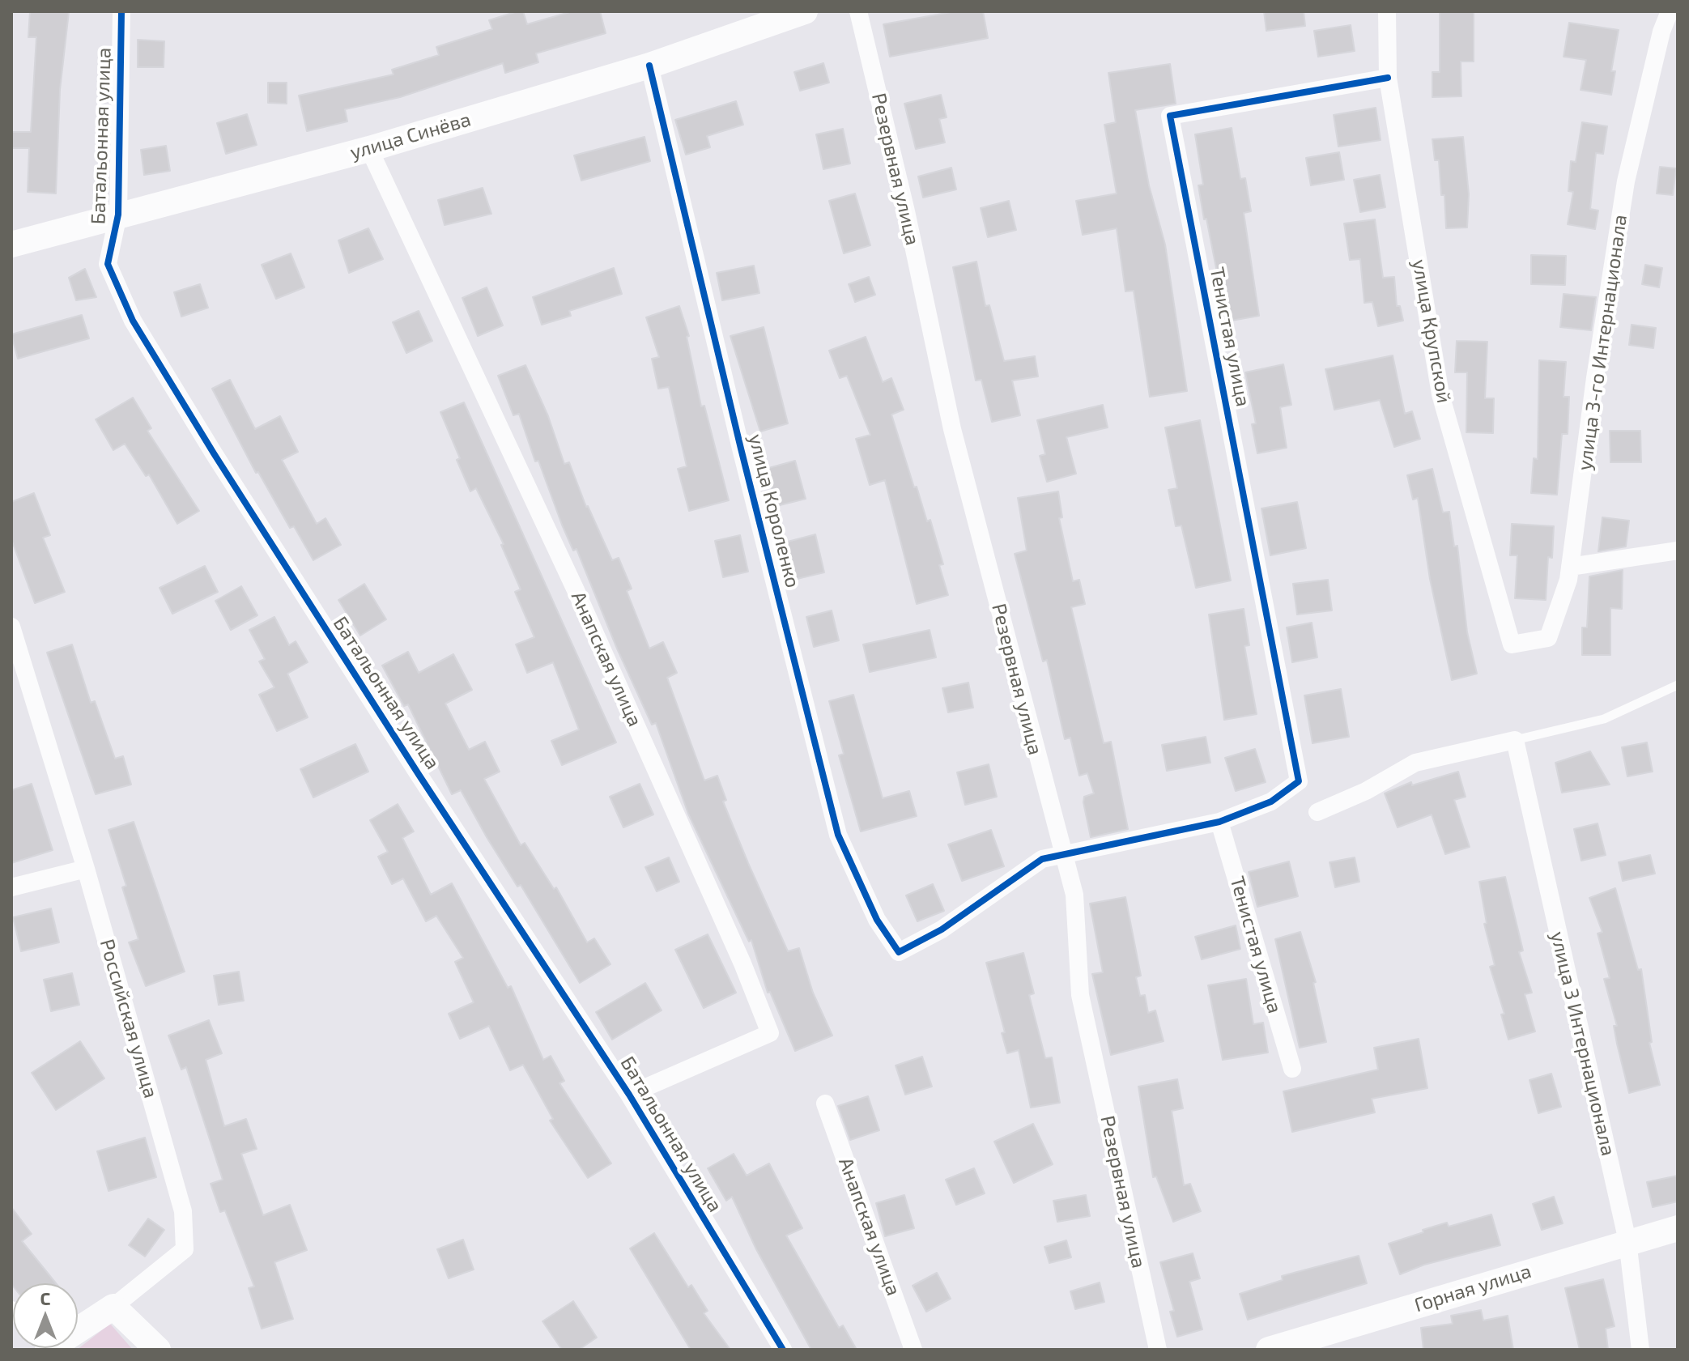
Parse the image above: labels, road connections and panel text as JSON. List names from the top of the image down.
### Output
{
  "streets": {
    "main road": ["улица Синёва", "Российская улица", "Горная улица"],
    "street": [
      "Батальонная улица",
      "Резервная улица",
      "улица Крупской",
      "Тенистая улица",
      "улица 3-го Интернационала",
      "улица Короленко",
      "Анапская улица",
      "улица 3 Интернационала"
    ]
  },
  "crossings": [
    ["Батальонная улица", "улица Синёва"],
    ["Батальонная улица", "Анапская улица"],
    ["улица Синёва", "улица Короленко"],
    ["улица Синёва", "Анапская улица"],
    ["Резервная улица", "улица Короленко"],
    ["улица Крупской", "Тенистая улица"],
    ["улица Крупской", "улица 3-го Интернационала"],
    ["улица 3 Интернационала", "Горная улица"]
  ],
  "north": "top"
}
